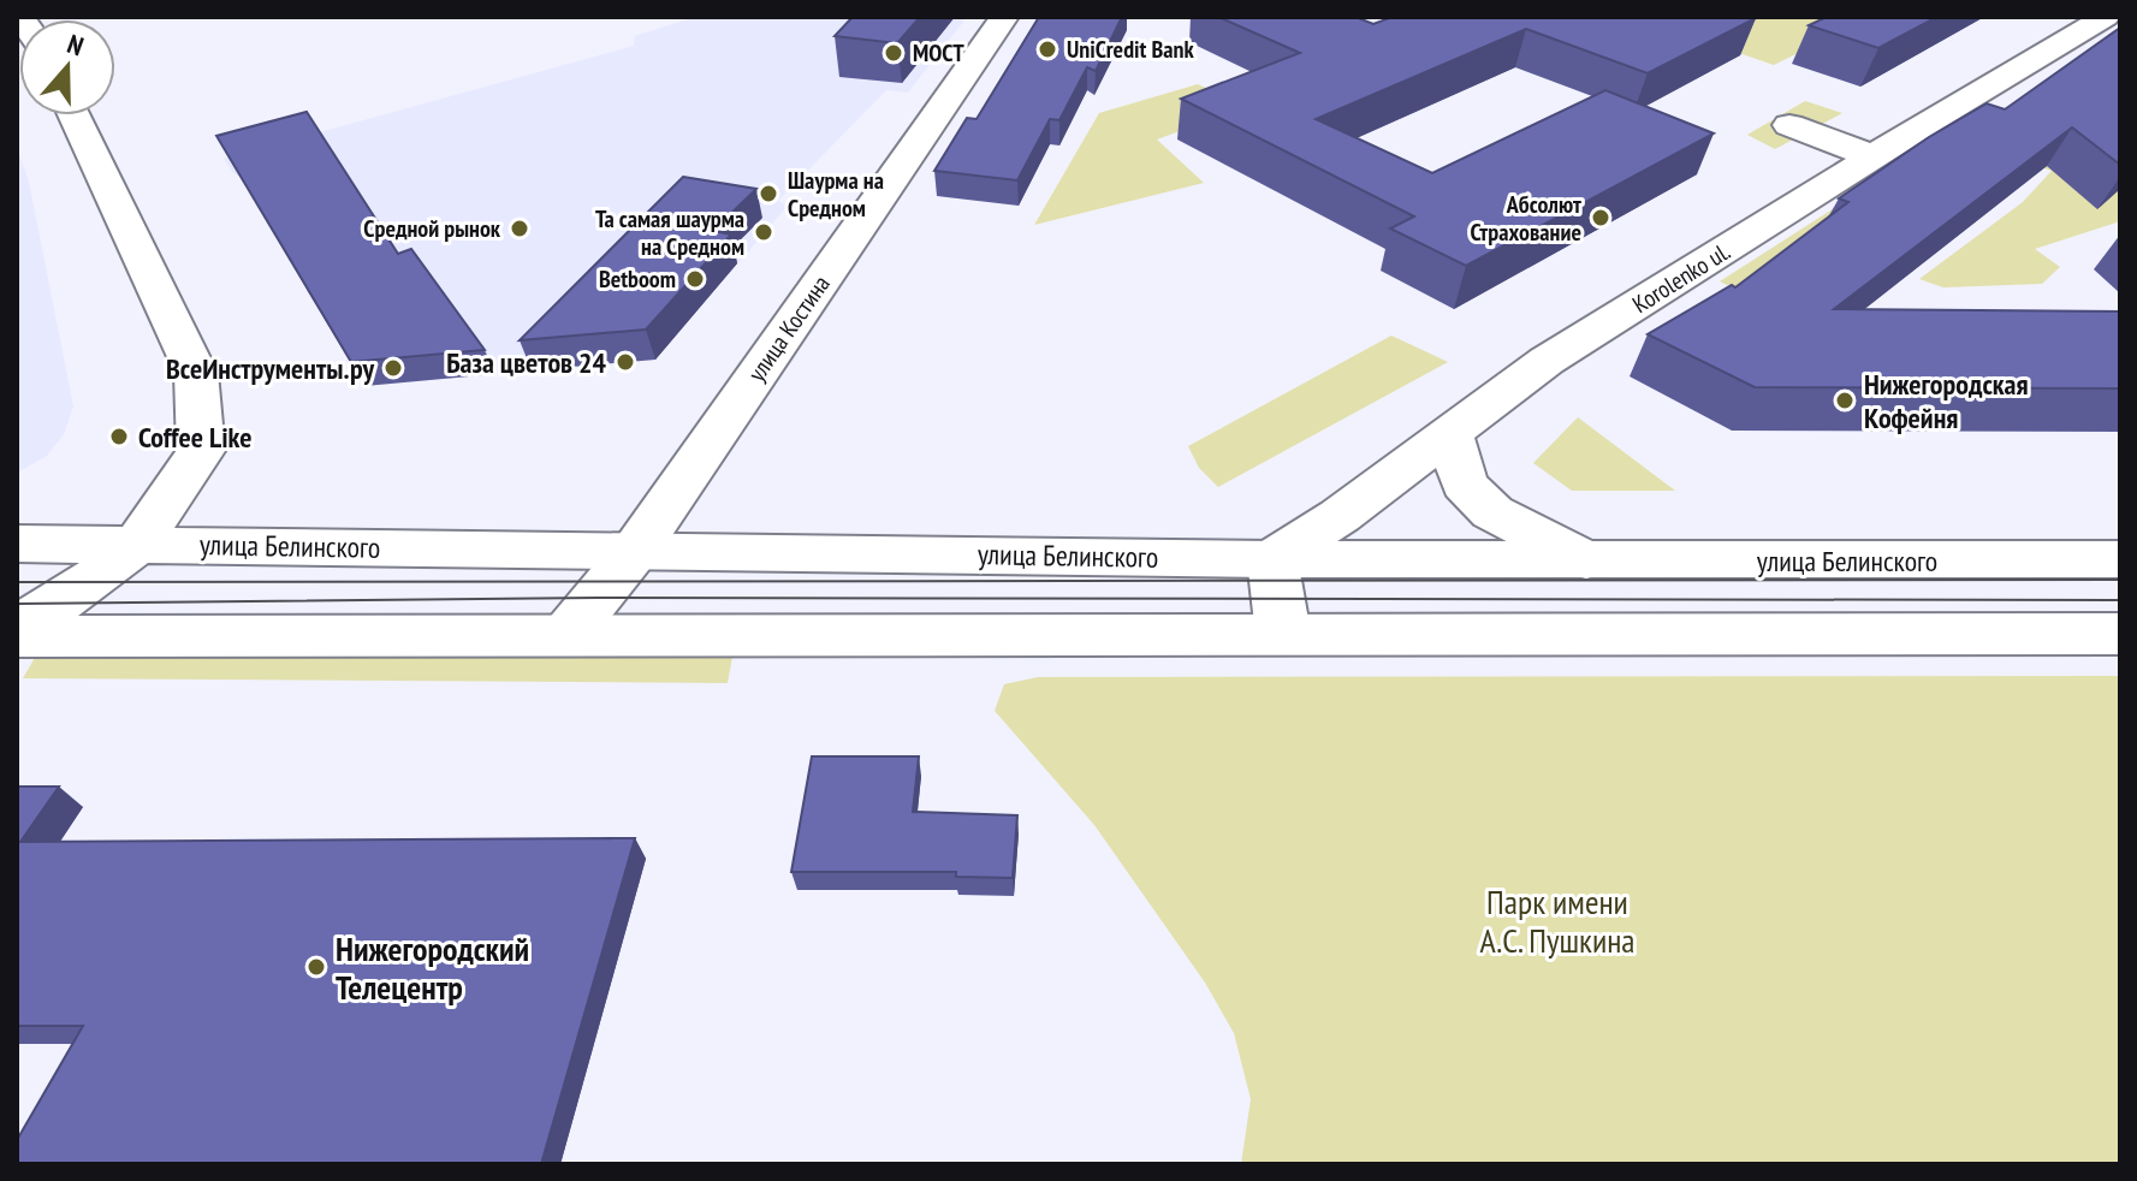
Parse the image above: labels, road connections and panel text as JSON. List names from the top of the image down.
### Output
{
  "streets": {
    "main road": ["Korolenko ul.", "улица Костина", "улица Белинского"]
  },
  "crossings": [
    ["Korolenko ul.", "улица Белинского"],
    ["улица Костина", "улица Белинского"]
  ],
  "parks": ["Парк имени А.С. Пушкина"],
  "places": [
    "UniCredit Bank",
    "МОСТ",
    "Шаурма на Средном",
    "Абсолют Страхование",
    "Средной рынок",
    "Та самая шаурма на Средном",
    "Betboom",
    "База цветов 24",
    "ВсеИнструменты.ру",
    "Нижегородская Кофейня",
    "Coffee Like",
    "Нижегородский Телецентр"
  ],
  "north": "top"
}
